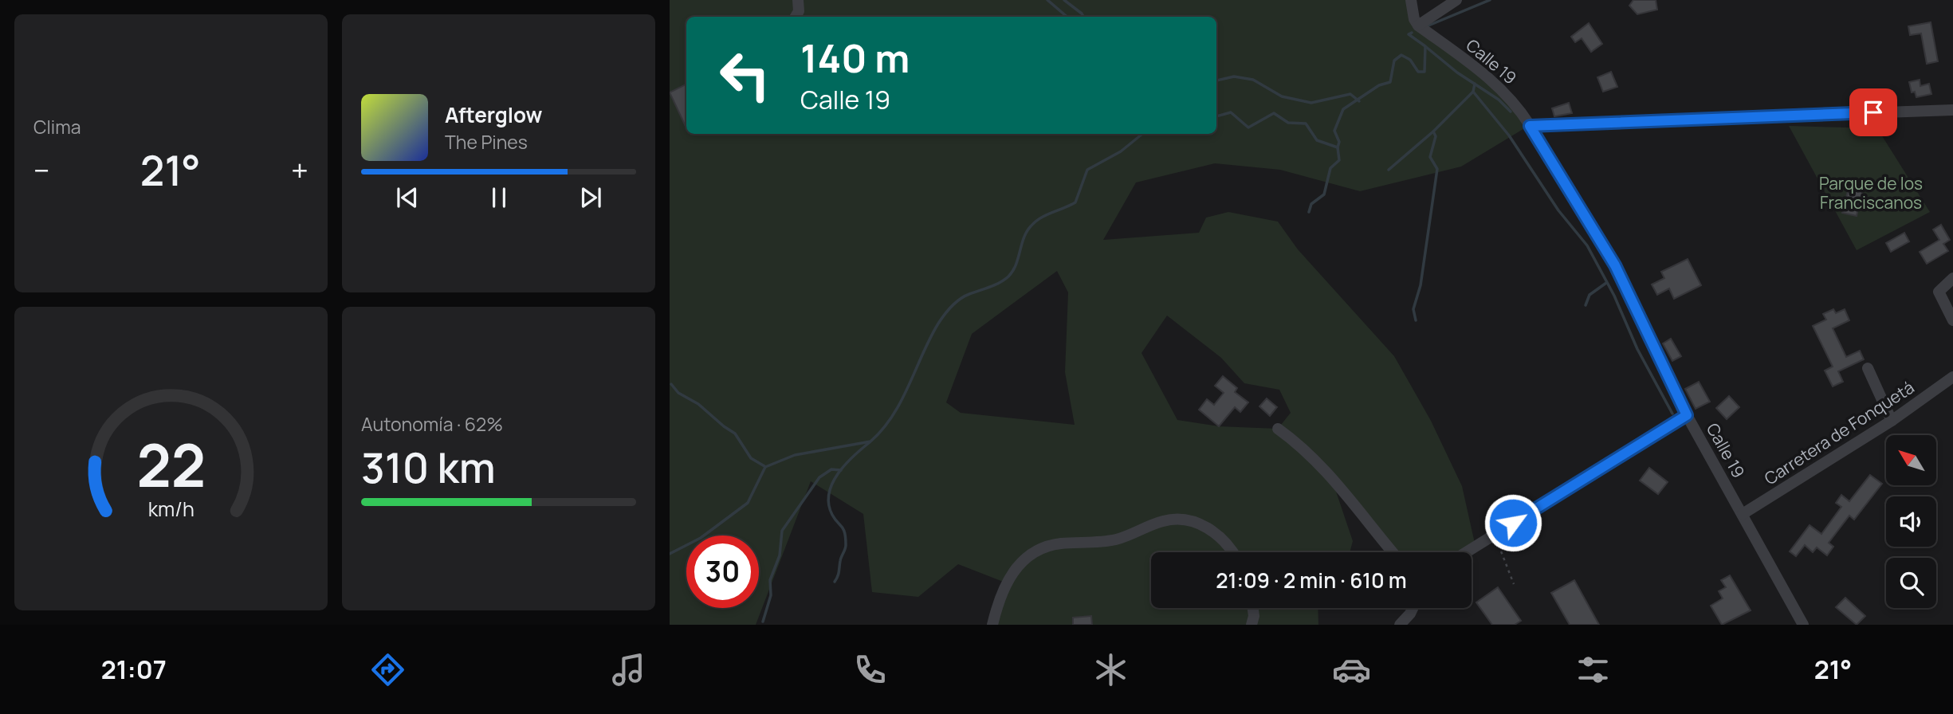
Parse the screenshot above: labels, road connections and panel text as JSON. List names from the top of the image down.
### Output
{
  "streets": {
    "street": ["Calle 19", "Carretera de Fonquetá"]
  },
  "crossings": [
    ["Calle 19", "Carretera de Fonquetá"]
  ],
  "parks": ["Parque de los Franciscanos"],
  "north": "top left",
  "page": {
    "tile": [
      "Clima",
      ["Autonomía · 62%", "310 km"]
    ],
    "turn": ["140 m", "Calle 19"],
    "song": ["Afterglow", "The Pines"],
    "heat": ["−", "21°", "+"],
    "limit": "30",
    "trip": "21:09 · 2 min · 610 m",
    "tabs": ["21:07", "21°"],
    "gauge": ["22", "km/h"]
  }
}
